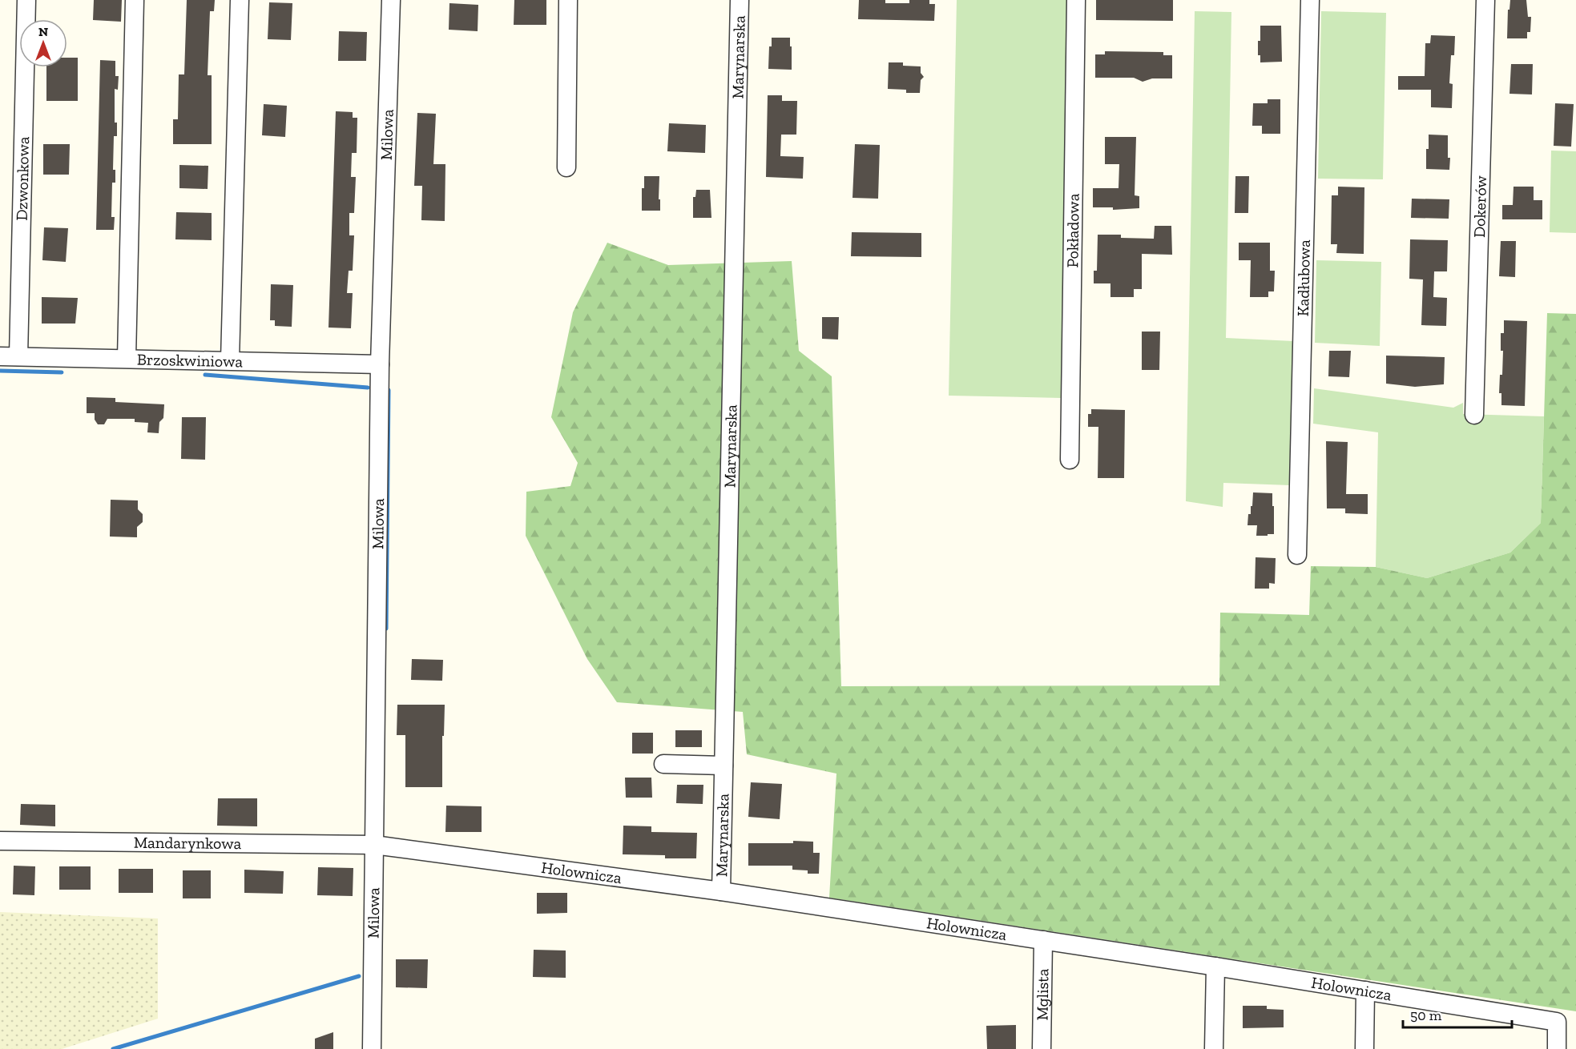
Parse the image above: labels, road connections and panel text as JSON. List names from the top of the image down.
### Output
{
  "streets": {
    "street": [
      "Marynarska",
      "Milowa",
      "Dzwonkowa",
      "Dokerów",
      "Pokładowa",
      "Kadłubowa",
      "Brzoskwiniowa",
      "Mandarynkowa",
      "Holownicza",
      "Mglista"
    ]
  },
  "crossings": [
    ["Marynarska", "Holownicza"],
    ["Milowa", "Brzoskwiniowa"],
    ["Milowa", "Mandarynkowa"],
    ["Milowa", "Holownicza"],
    ["Dzwonkowa", "Brzoskwiniowa"],
    ["Mandarynkowa", "Holownicza"],
    ["Holownicza", "Mglista"]
  ],
  "scale_bar": "50 m",
  "north": "top"
}
